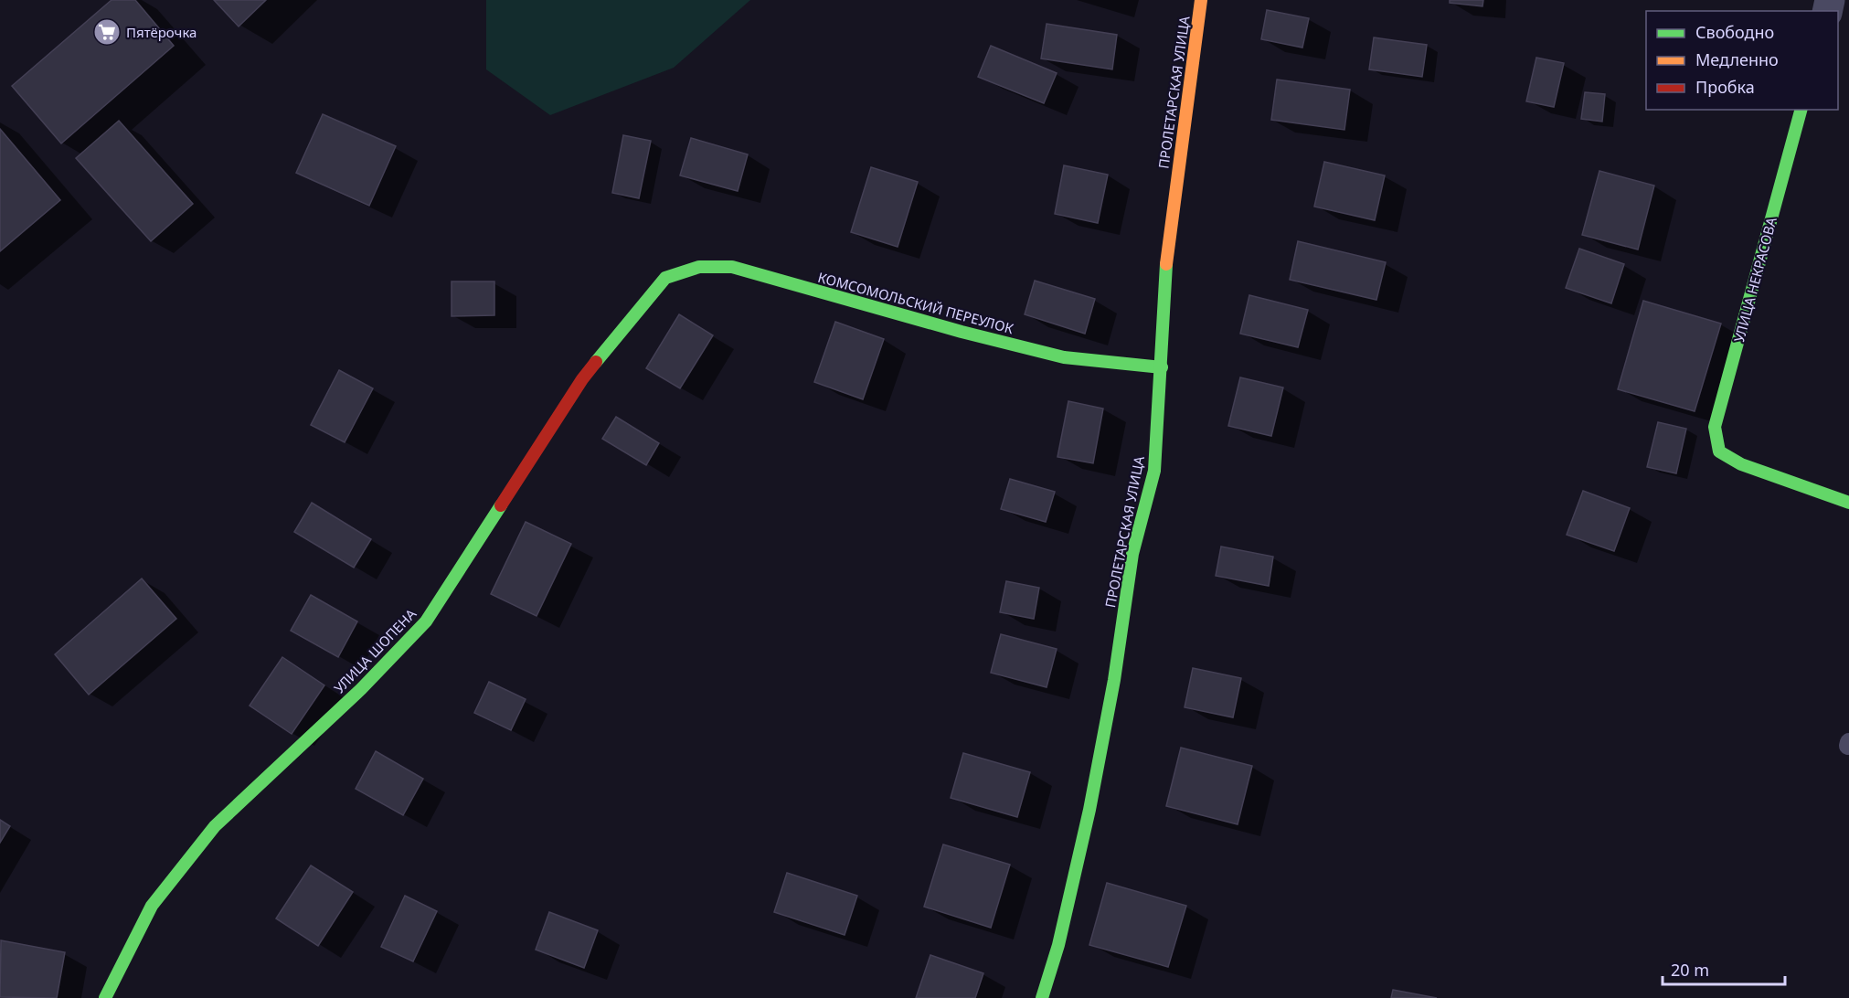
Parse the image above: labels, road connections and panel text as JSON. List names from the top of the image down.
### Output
{
  "streets": {
    "street": [
      "ПРОЛЕТАРСКАЯ УЛИЦА",
      "УЛИЦА НЕКРАСОВА",
      "КОМСОМОЛЬСКИЙ ПЕРЕУЛОК",
      "УЛИЦА ШОПЕНА"
    ]
  },
  "crossings": [
    ["ПРОЛЕТАРСКАЯ УЛИЦА", "КОМСОМОЛЬСКИЙ ПЕРЕУЛОК"],
    ["КОМСОМОЛЬСКИЙ ПЕРЕУЛОК", "УЛИЦА ШОПЕНА"]
  ],
  "places": {
    "supermarket": ["Пятёрочка"]
  },
  "legend": ["Свободно", "Медленно", "Пробка"],
  "scale_bar": "20 m"
}
